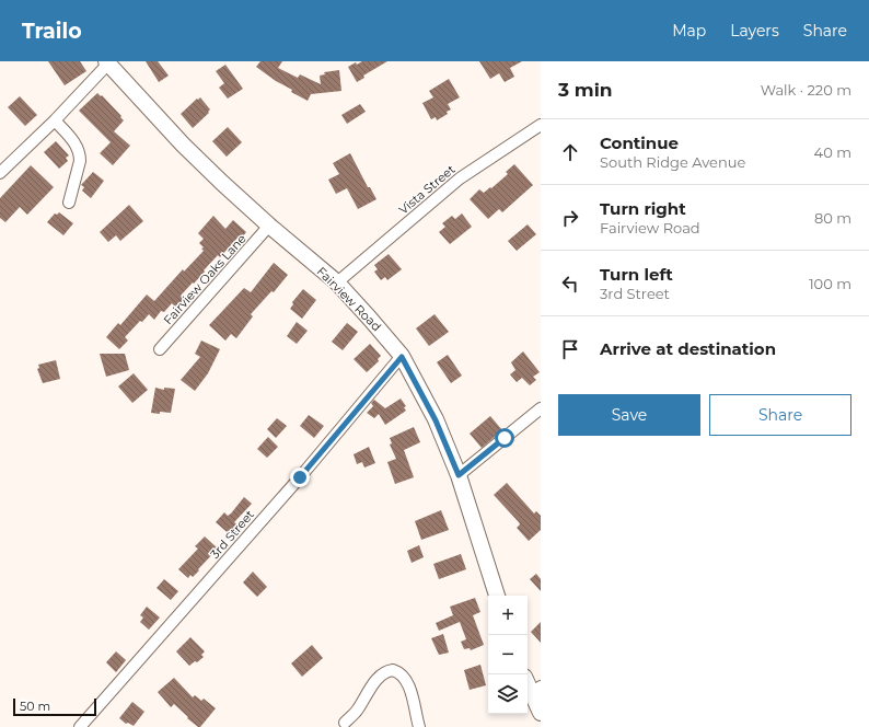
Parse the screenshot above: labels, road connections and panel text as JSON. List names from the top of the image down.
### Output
{
  "streets": {
    "main road": ["Fairview Road"],
    "street": ["Vista Street", "Fairview Oaks Lane", "3rd Street"]
  },
  "crossings": [
    ["Vista Street", "Fairview Road"],
    ["Fairview Oaks Lane", "Fairview Road"],
    ["Fairview Road", "3rd Street"]
  ],
  "scale_bar": "50 m",
  "page": {
    "header": "Trailo",
    "nav": ["Map", "Layers", "Share"],
    "heading": ["3 min", "Walk · 220 m"],
    "list": [
      ["Continue", "South Ridge Avenue", "40 m"],
      ["Turn right", "Fairview Road", "80 m"],
      ["Turn left", "3rd Street", "100 m"],
      "Arrive at destination"
    ],
    "buttons": ["Save", "Share"],
    "map_buttons": ["+", "−"],
    "scale": "50 m"
  }
}
